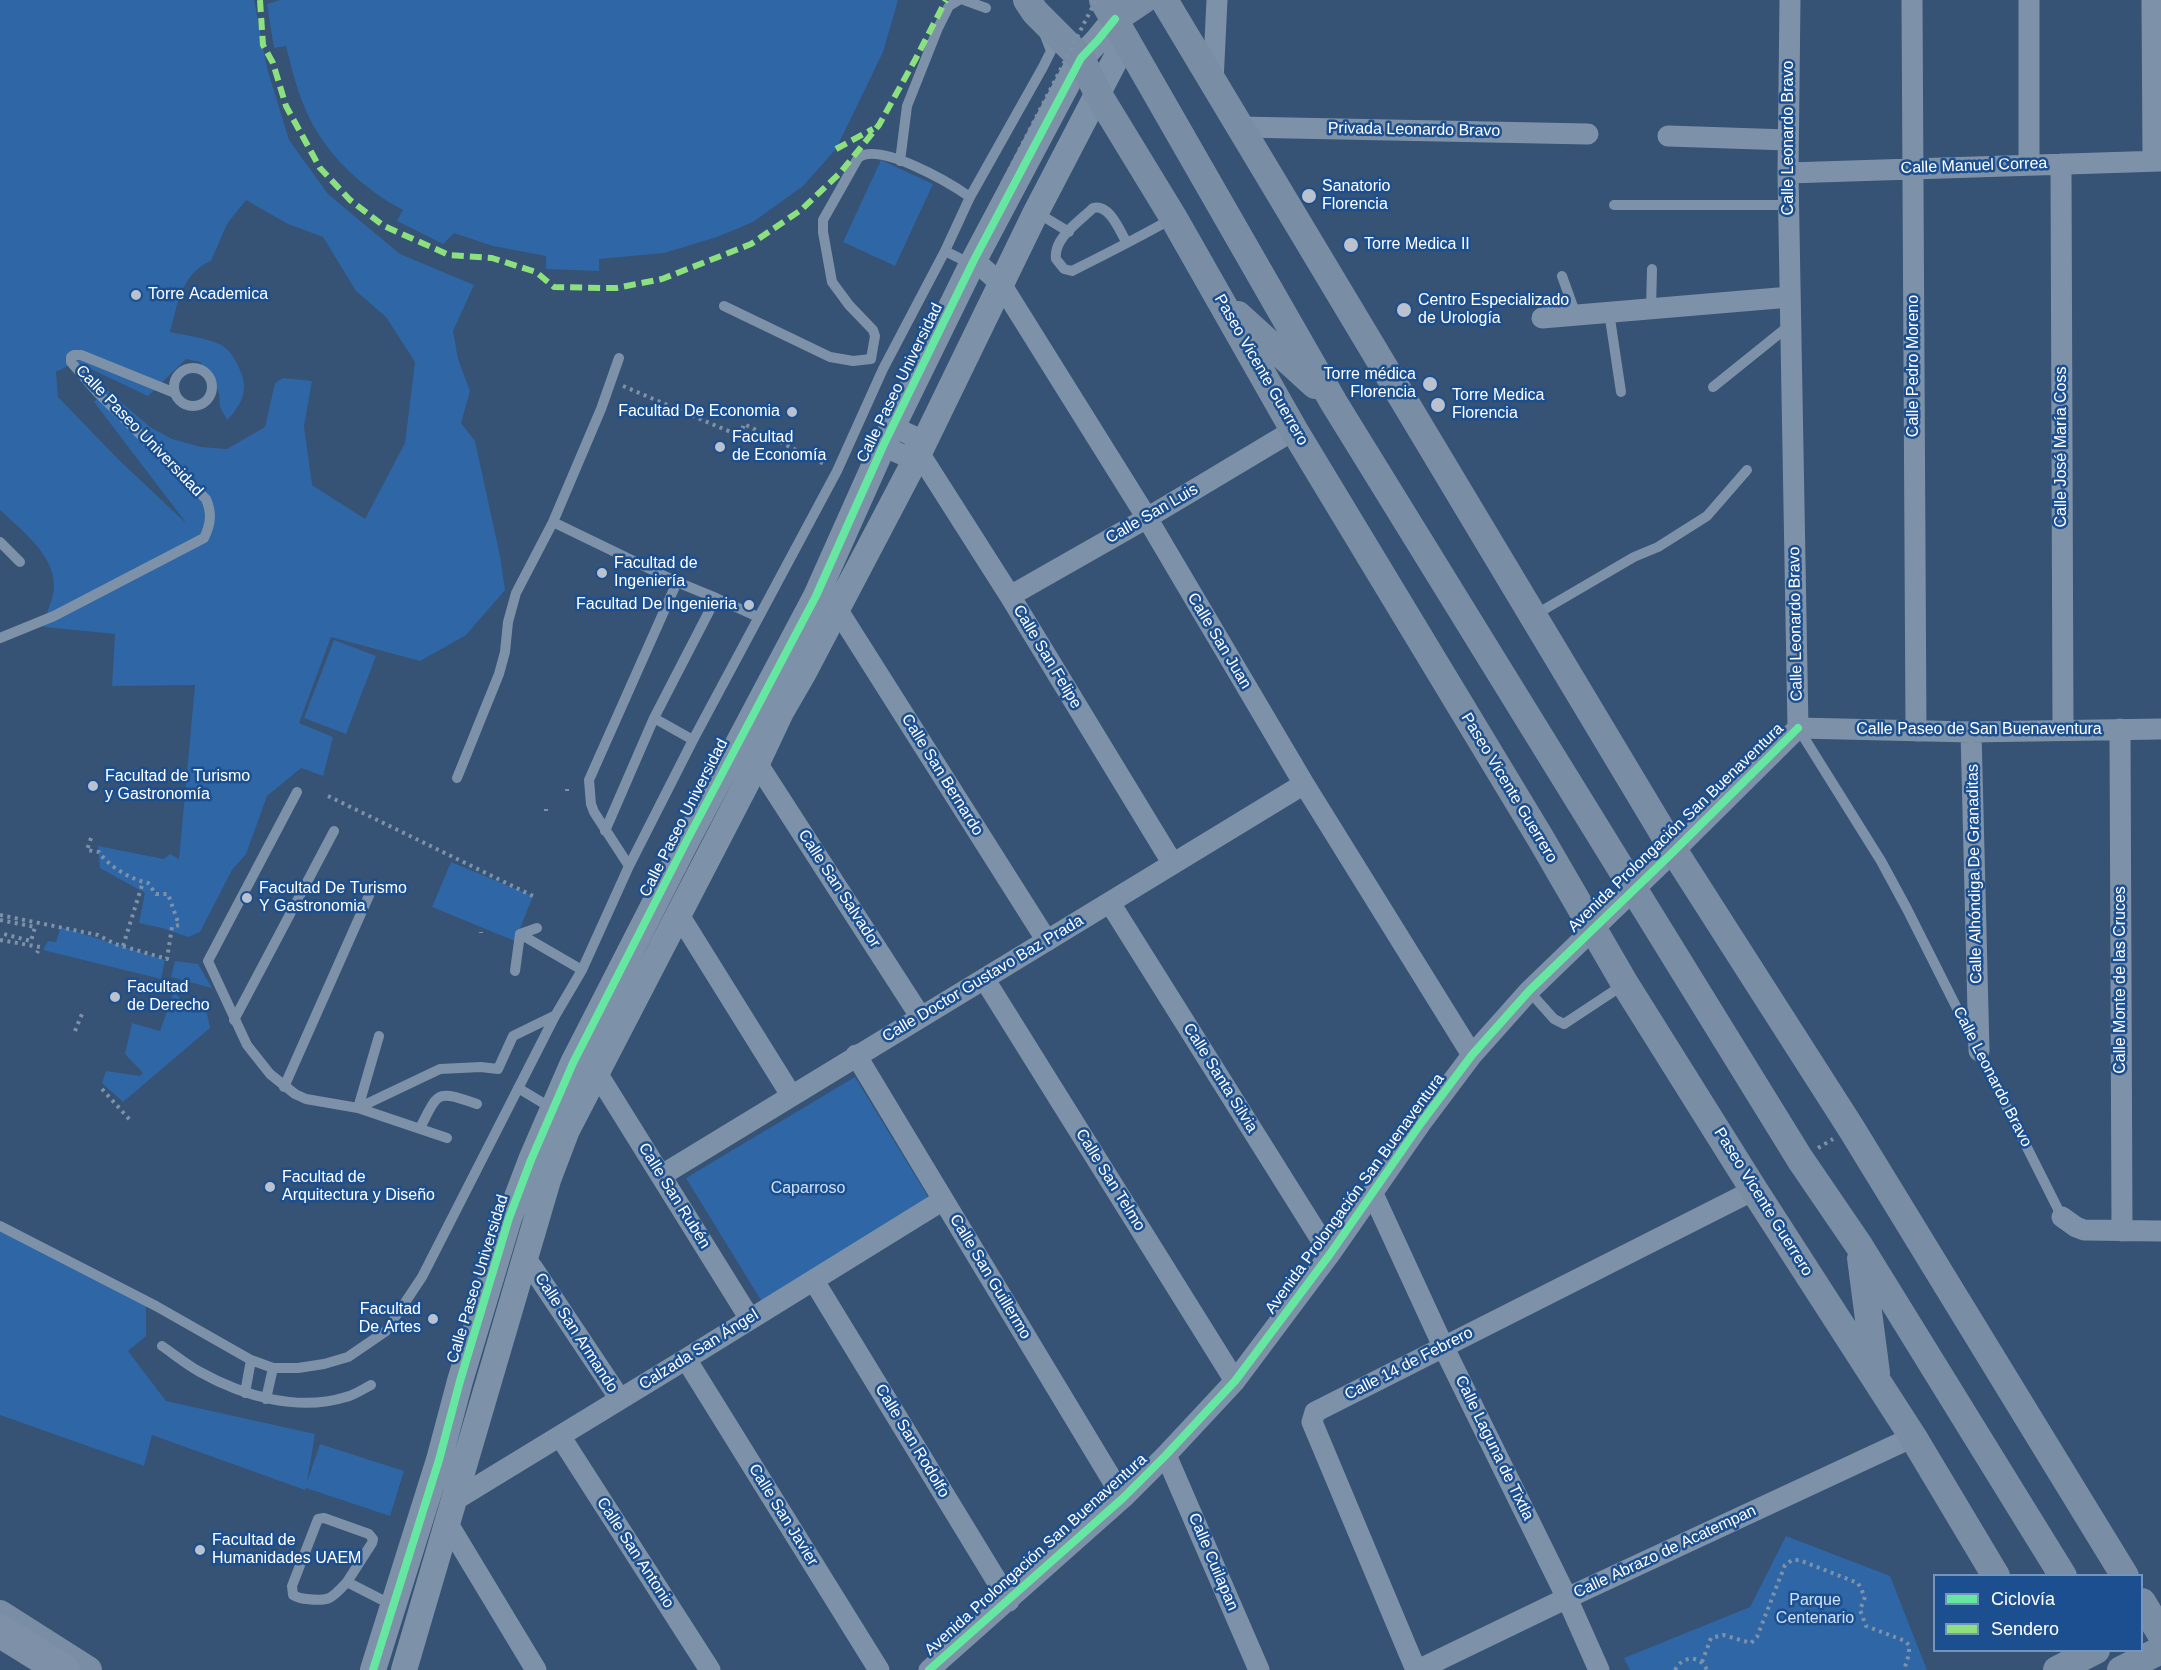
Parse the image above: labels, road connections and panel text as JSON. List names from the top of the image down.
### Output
{
  "streets": {
    "main road": ["Paseo Vicente Guerrero"],
    "street": [
      "Privada Leonardo Bravo",
      "Calle Leonardo Bravo",
      "Calle Manuel Correa",
      "Calle Pedro Moreno",
      "Calle Paseo Universidad",
      "Calle José María Coss",
      "Calle San Luis",
      "Calle San Juan",
      "Calle San Felipe",
      "Calle Paseo de San Buenaventura",
      "Calle San Bernardo",
      "Avenida Prolongación San Buenaventura",
      "Calle Alhóndiga De Granaditas",
      "Calle San Salvador",
      "Calle Doctor Gustavo Baz Prada",
      "Calle Monte de las Cruces",
      "Calle Santa Silvia",
      "Calle San Telmo",
      "Calle San Rubén",
      "Calle San Guillermo",
      "Calle San Armando",
      "Calzada San Ángel",
      "Calle 14 de Febrero",
      "Calle San Rodolfo",
      "Calle Laguna de Tixtla",
      "Calle San Javier",
      "Calle Abrazo de Acatempan",
      "Calle San Antonio",
      "Calle Cuilapan"
    ]
  },
  "crossings": [
    ["Calle Leonardo Bravo", "Calle Manuel Correa"],
    ["Calle Leonardo Bravo", "Calle Paseo de San Buenaventura"],
    ["Calle Leonardo Bravo", "Avenida Prolongación San Buenaventura"],
    ["Calle Leonardo Bravo", "Calle Alhóndiga De Granaditas"],
    ["Calle Manuel Correa", "Calle Pedro Moreno"],
    ["Calle Manuel Correa", "Calle José María Coss"],
    ["Calle Pedro Moreno", "Calle Paseo de San Buenaventura"],
    ["Paseo Vicente Guerrero", "Calle Paseo Universidad"],
    ["Paseo Vicente Guerrero", "Calle San Luis"],
    ["Paseo Vicente Guerrero", "Avenida Prolongación San Buenaventura"],
    ["Paseo Vicente Guerrero", "Calle 14 de Febrero"],
    ["Paseo Vicente Guerrero", "Calle Abrazo de Acatempan"],
    ["Calle Paseo Universidad", "Calle San Juan"],
    ["Calle José María Coss", "Calle Paseo de San Buenaventura"],
    ["Calle San Luis", "Calle San Juan"],
    ["Calle San Luis", "Calle San Felipe"],
    ["Calle San Juan", "Avenida Prolongación San Buenaventura"],
    ["Calle San Juan", "Calle Doctor Gustavo Baz Prada"],
    ["Calle San Felipe", "Calle Doctor Gustavo Baz Prada"],
    ["Calle Paseo de San Buenaventura", "Avenida Prolongación San Buenaventura"],
    ["Calle Paseo de San Buenaventura", "Calle Alhóndiga De Granaditas"],
    ["Calle Paseo de San Buenaventura", "Calle Monte de las Cruces"],
    ["Calle San Bernardo", "Calle Doctor Gustavo Baz Prada"],
    ["Avenida Prolongación San Buenaventura", "Calle Santa Silvia"],
    ["Avenida Prolongación San Buenaventura", "Calle San Telmo"],
    ["Avenida Prolongación San Buenaventura", "Calle San Guillermo"],
    ["Avenida Prolongación San Buenaventura", "Calle San Rodolfo"],
    ["Avenida Prolongación San Buenaventura", "Calle Laguna de Tixtla"],
    ["Avenida Prolongación San Buenaventura", "Calle Cuilapan"],
    ["Calle San Salvador", "Calle Doctor Gustavo Baz Prada"],
    ["Calle Doctor Gustavo Baz Prada", "Calle Santa Silvia"],
    ["Calle Doctor Gustavo Baz Prada", "Calle San Telmo"],
    ["Calle Doctor Gustavo Baz Prada", "Calle San Rubén"],
    ["Calle Doctor Gustavo Baz Prada", "Calle San Guillermo"],
    ["Calle San Rubén", "Calzada San Ángel"],
    ["Calle San Guillermo", "Calzada San Ángel"],
    ["Calle San Armando", "Calzada San Ángel"],
    ["Calzada San Ángel", "Calle San Rodolfo"],
    ["Calzada San Ángel", "Calle San Javier"],
    ["Calzada San Ángel", "Calle San Antonio"],
    ["Calle 14 de Febrero", "Calle Laguna de Tixtla"],
    ["Calle 14 de Febrero", "Calle Abrazo de Acatempan"],
    ["Calle Laguna de Tixtla", "Calle Abrazo de Acatempan"]
  ],
  "parks": ["Caparroso", "Parque Centenario"],
  "places": [
    "Sanatorio Florencia",
    "Torre Medica II",
    "Torre Academica",
    "Centro Especializado de Urología",
    "Torre médica Florencia",
    "Torre Medica Florencia",
    "Facultad De Economia",
    "Facultad de Economía",
    "Facultad de Ingeniería",
    "Facultad De Ingenieria",
    "Facultad de Turismo y Gastronomía",
    "Facultad De Turismo Y Gastronomia",
    "Facultad de Derecho",
    "Facultad de Arquitectura y Diseño",
    "Facultad De Artes",
    "Facultad de Humanidades UAEM"
  ],
  "legend": ["Ciclovía", "Sendero"]
}
